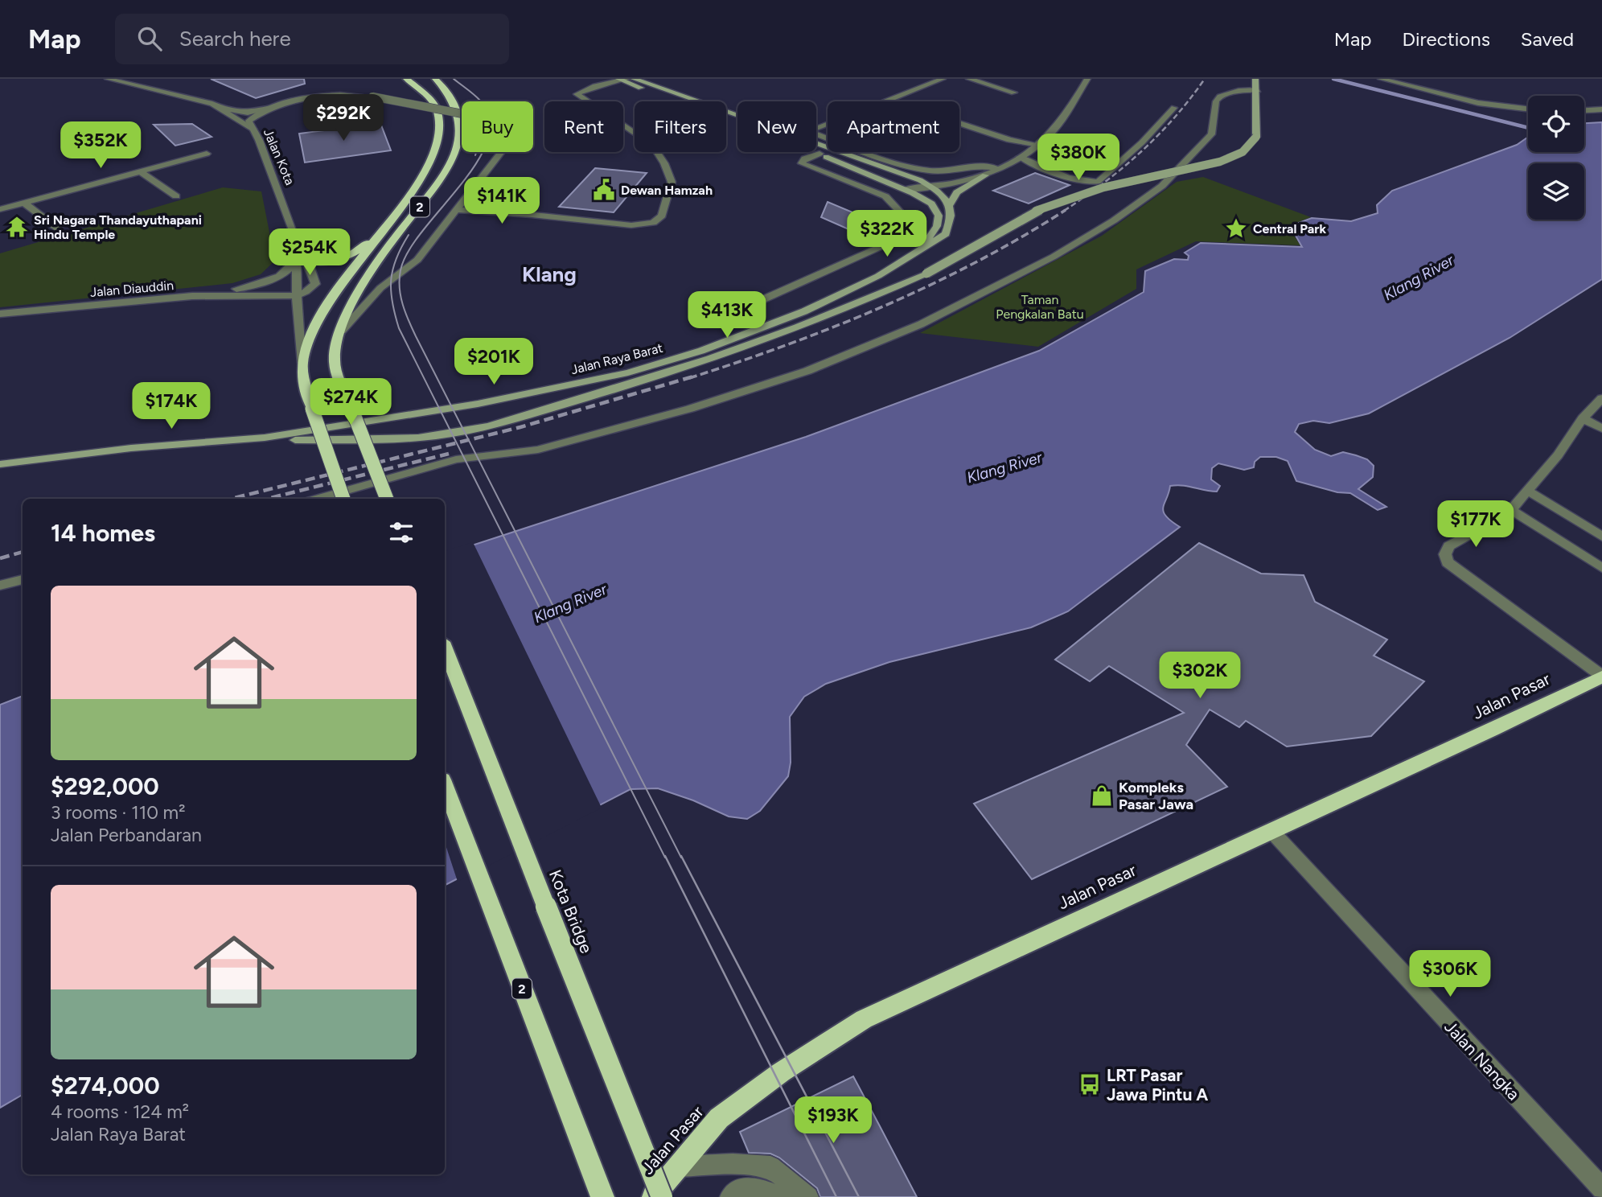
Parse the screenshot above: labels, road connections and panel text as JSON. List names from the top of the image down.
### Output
{
  "streets": {
    "highway": ["2", "Jalan Pasar", "Kota Bridge"],
    "main road": ["Jalan Raya Barat"],
    "street": ["Jalan Kota", "Jalan Diauddin", "Jalan Nangka"]
  },
  "crossings": [
    ["Jalan Kota", "2"],
    ["Jalan Pasar", "Jalan Nangka"]
  ],
  "districts": ["Klang"],
  "water": ["Klang River"],
  "parks": ["Taman Pengkalan Batu"],
  "places": {
    "public building": ["Dewan Hamzah"],
    "temple": ["Sri Nagara Thandayuthapani Hindu Temple"],
    "place": ["Central Park"],
    "shop": ["Kompleks Pasar Jawa"],
    "bus stop": ["LRT Pasar Jawa Pintu A"]
  },
  "page": {
    "header": "Map",
    "search": "Search here",
    "nav": ["Map", "Directions", "Saved"],
    "price": [
      "$292K",
      "$352K",
      "$380K",
      "$141K",
      "$322K",
      "$254K",
      "$413K",
      "$201K",
      "$274K",
      "$174K",
      "$177K",
      "$302K",
      "$306K",
      "$193K"
    ],
    "chip": [
      "Buy",
      "Rent",
      "Filters",
      "New",
      "Apartment"
    ],
    "heading": "14 homes",
    "list": [
      {
        "name": "$292,000",
        "note": "3 rooms · 110 m² · Jalan Perbandaran"
      },
      {
        "name": "$274,000",
        "note": "4 rooms · 124 m² · Jalan Raya Barat"
      }
    ]
  }
}
